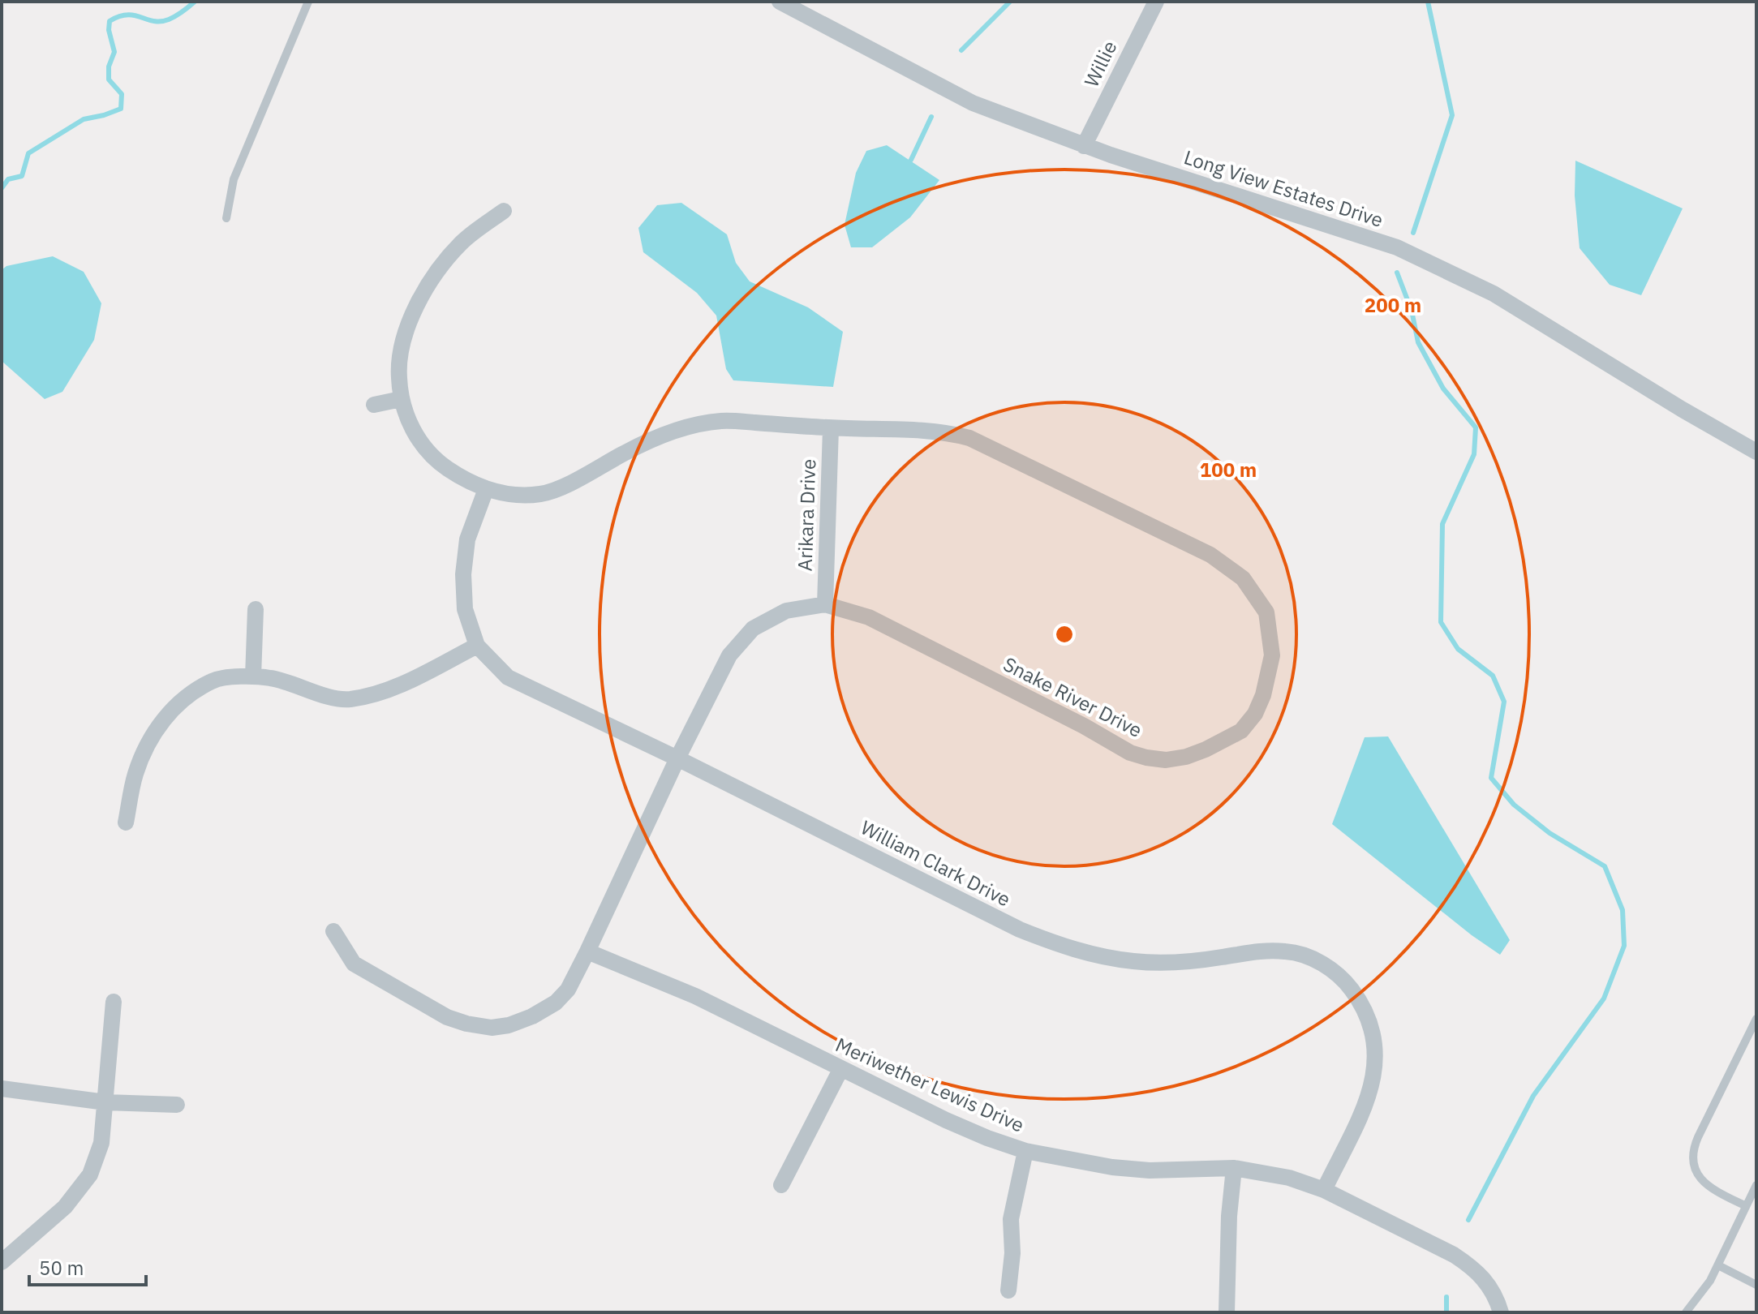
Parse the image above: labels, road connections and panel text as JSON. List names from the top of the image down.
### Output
{
  "streets": {
    "street": [
      "Willie",
      "Long View Estates Drive",
      "Arikara Drive",
      "Snake River Drive",
      "William Clark Drive",
      "Meriwether Lewis Drive"
    ]
  },
  "crossings": [
    ["Willie", "Long View Estates Drive"],
    ["Arikara Drive", "Snake River Drive"],
    ["Snake River Drive", "William Clark Drive"],
    ["Snake River Drive", "Meriwether Lewis Drive"],
    ["William Clark Drive", "Meriwether Lewis Drive"]
  ],
  "scale_bar": "50 m",
  "rings": ["200 m", "100 m"]
}
